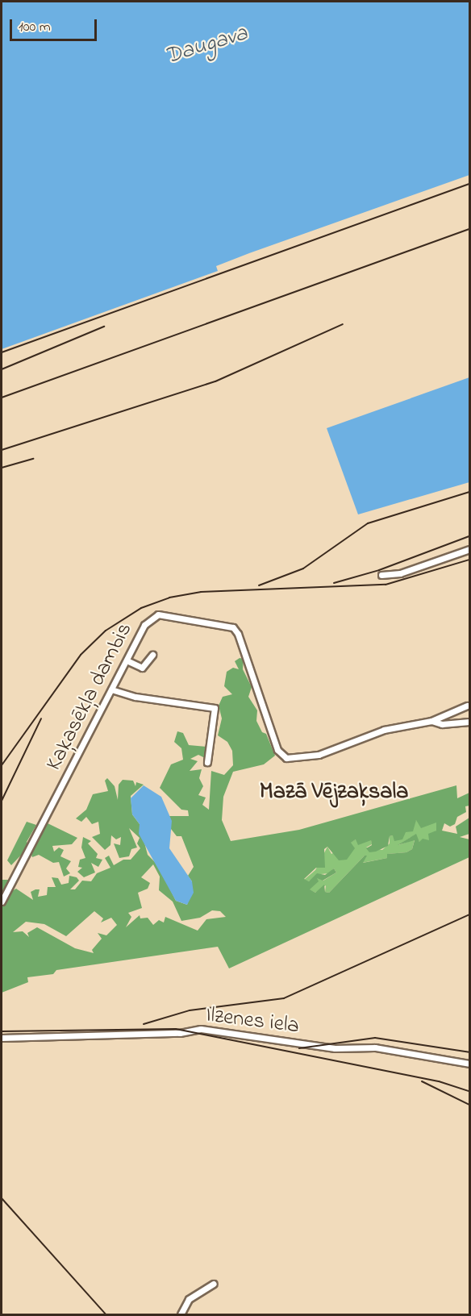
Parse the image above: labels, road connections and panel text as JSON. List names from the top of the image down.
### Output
{
  "streets": {
    "street": ["Kaķasēkļa dambis", "Ilzenes iela"]
  },
  "districts": ["Mazā Vējzaķsala"],
  "water": ["Daugava"],
  "scale_bar": "100 m"
}
